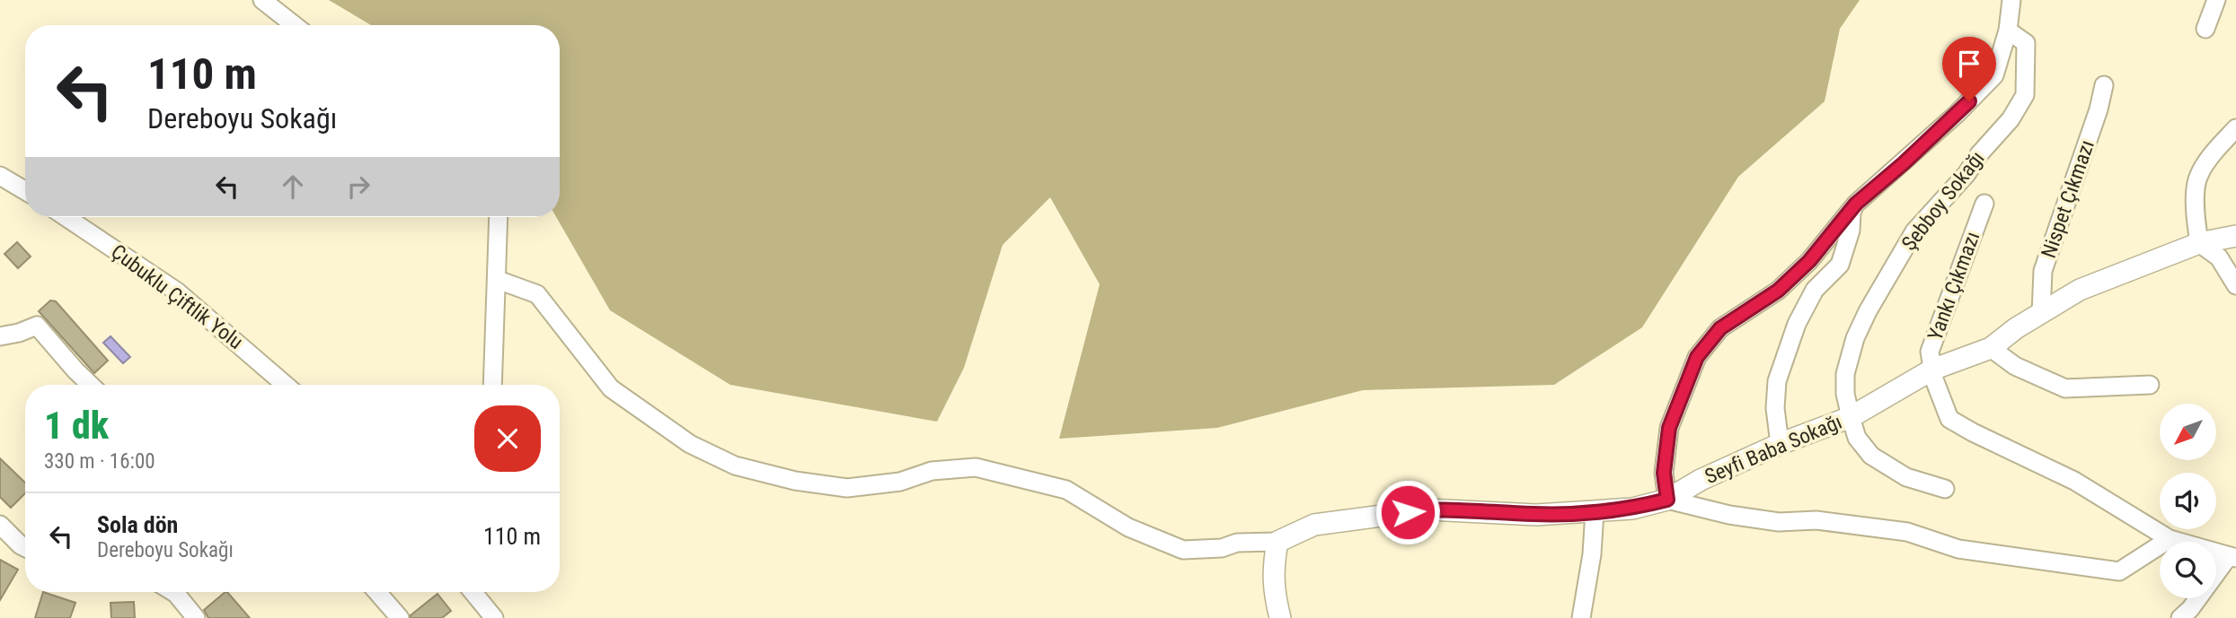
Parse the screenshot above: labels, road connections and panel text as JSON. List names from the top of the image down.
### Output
{
  "streets": {
    "street": [
      "Nispet Çıkmazı",
      "Şebboy Sokağı",
      "Yankı Çıkmazı",
      "Çubuklu Çiftlik Yolu",
      "Seyfi Baba Sokağı"
    ]
  },
  "crossings": [
    ["Nispet Çıkmazı", "Seyfi Baba Sokağı"],
    ["Şebboy Sokağı", "Seyfi Baba Sokağı"],
    ["Yankı Çıkmazı", "Seyfi Baba Sokağı"]
  ],
  "north": "bottom left",
  "page": {
    "turn": ["110 m", "Dereboyu Sokağı"],
    "heading": ["1 dk", "330 m · 16:00"],
    "list": [
      {
        "name": "Sola dön",
        "note": "Dereboyu Sokağı",
        "value": "110 m"
      }
    ]
  }
}
